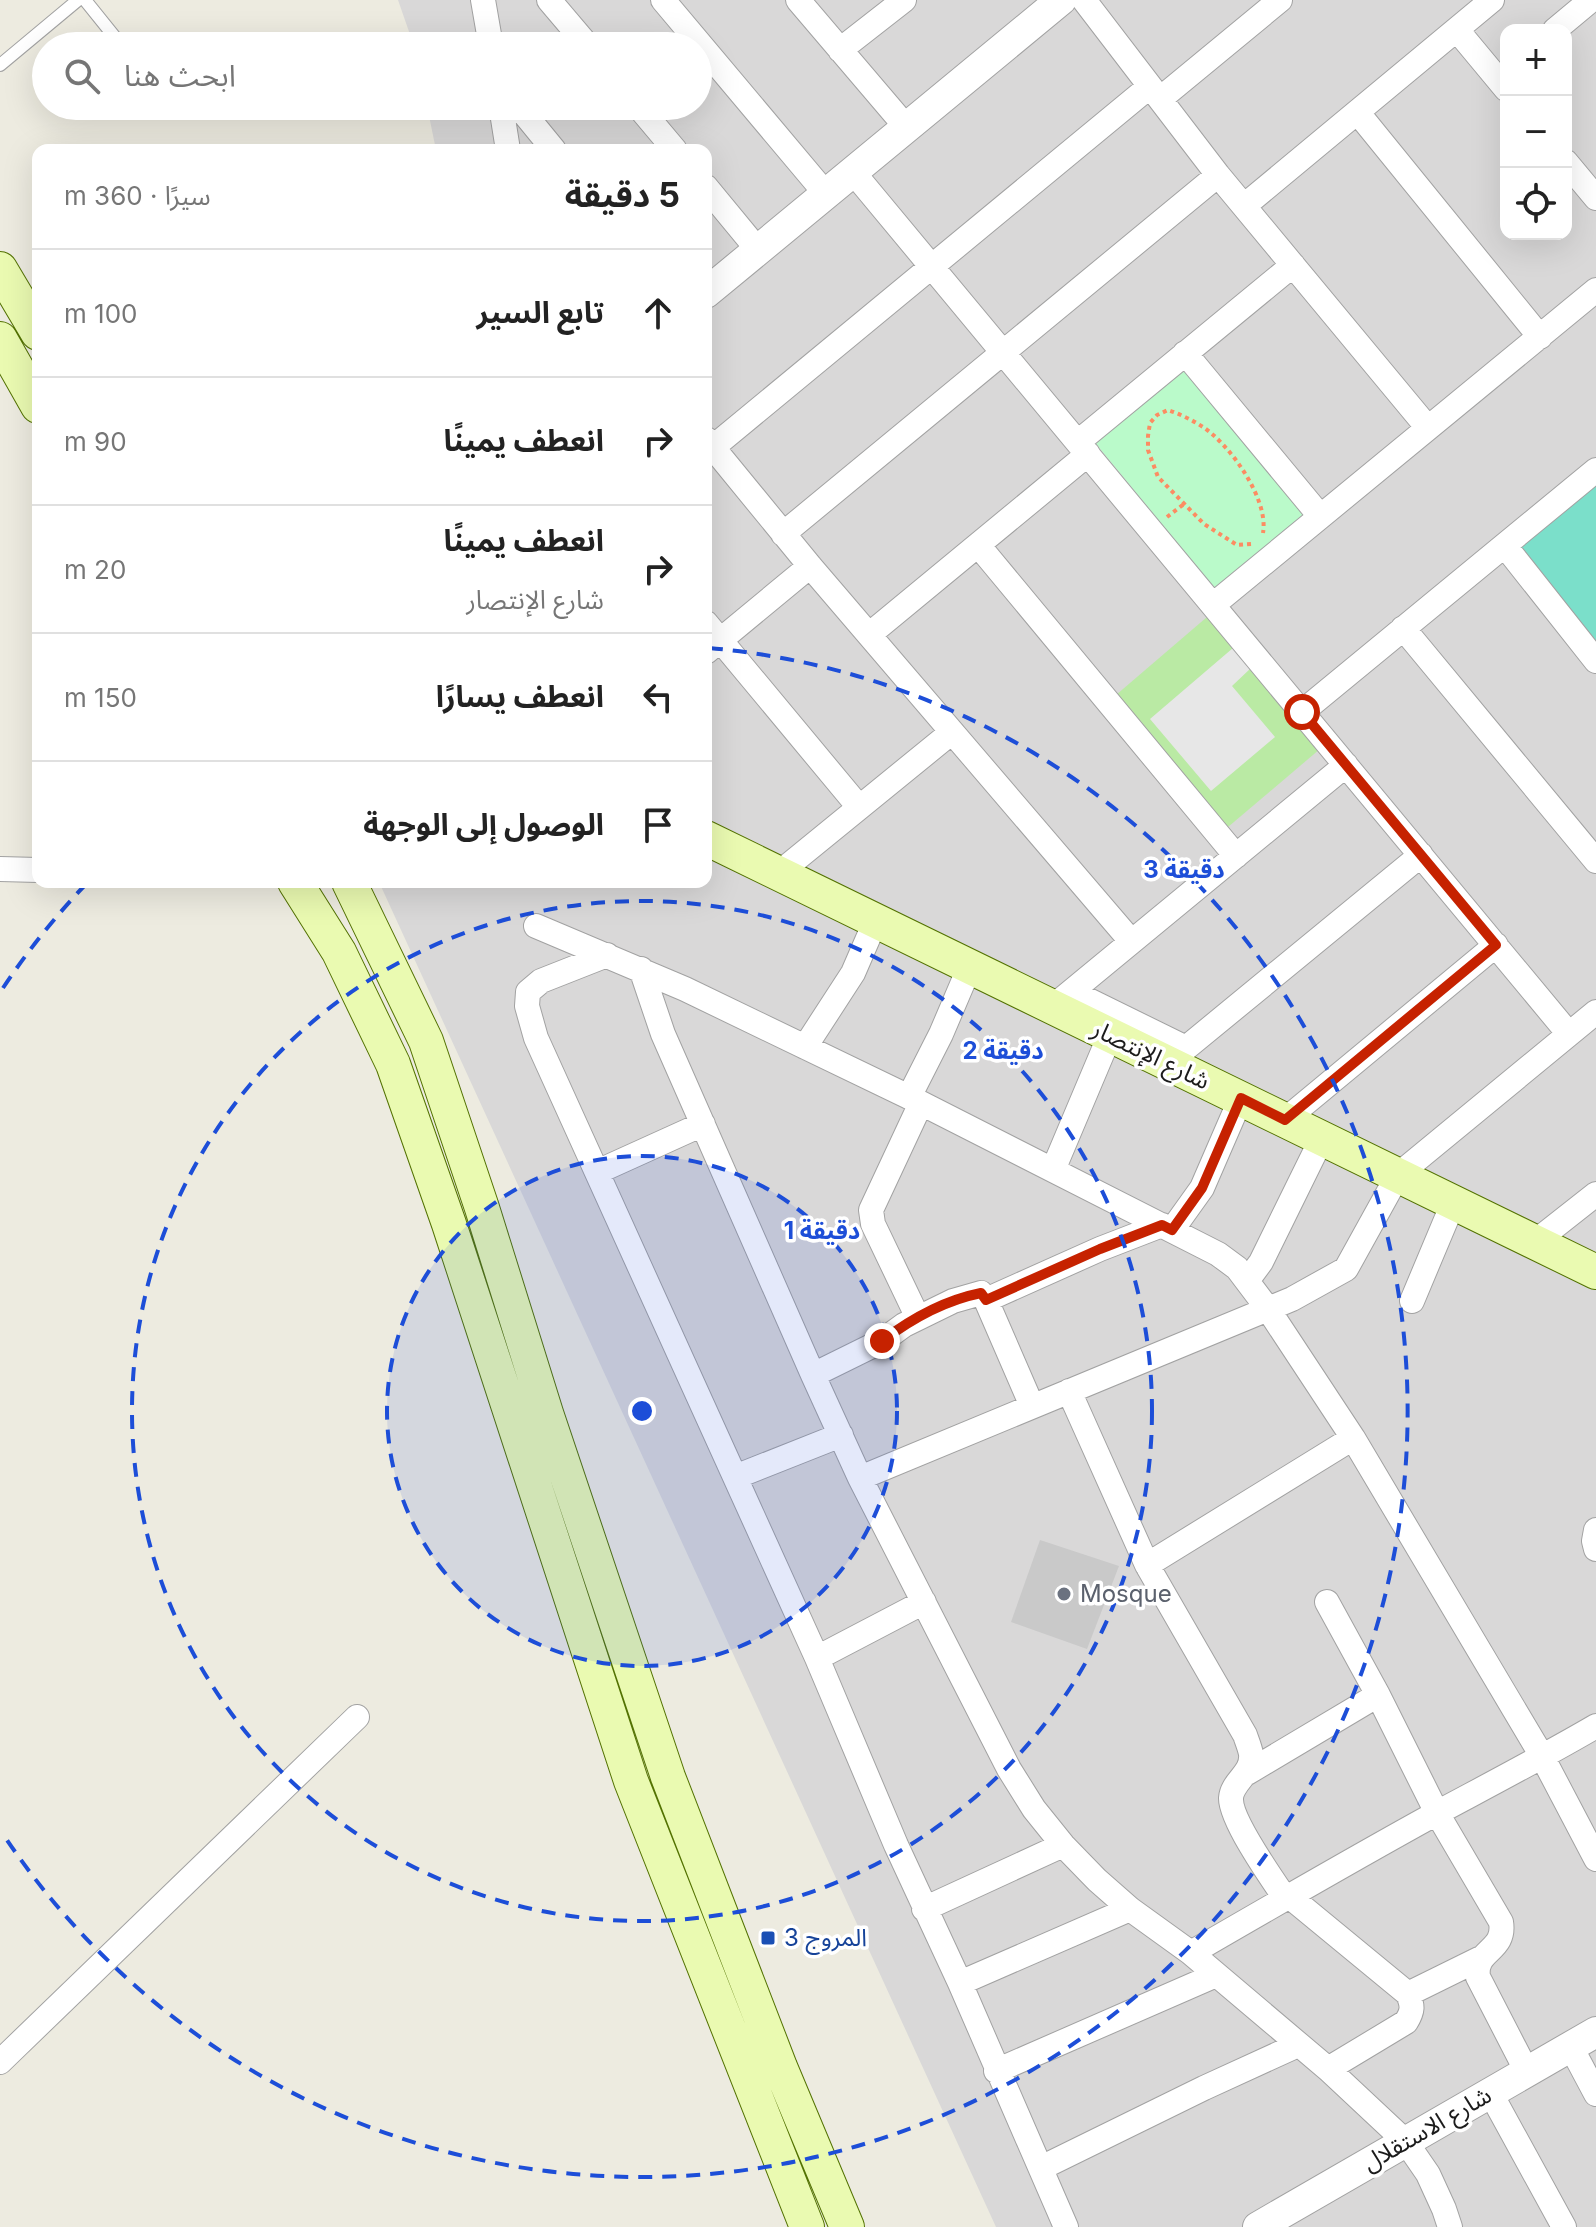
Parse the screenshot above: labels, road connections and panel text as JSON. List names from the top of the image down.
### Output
{
  "streets": {
    "main road": ["شارع الإنتصار"],
    "street": ["شارع الاستقلال"]
  },
  "places": {
    "other": ["Mosque"],
    "transit": ["المروج 3"]
  },
  "page": {
    "map_buttons": ["+", "−"],
    "search": "ابحث هنا",
    "heading": ["5 دقيقة", "سيرًا · 360 m"],
    "list": [
      ["تابع السير", "100 m"],
      ["انعطف يمينًا", "90 m"],
      ["انعطف يمينًا", "شارع الإنتصار", "20 m"],
      ["انعطف يسارًا", "150 m"],
      "الوصول إلى الوجهة"
    ]
  },
  "rings": ["3 دقيقة", "2 دقيقة", "1 دقيقة"]
}
